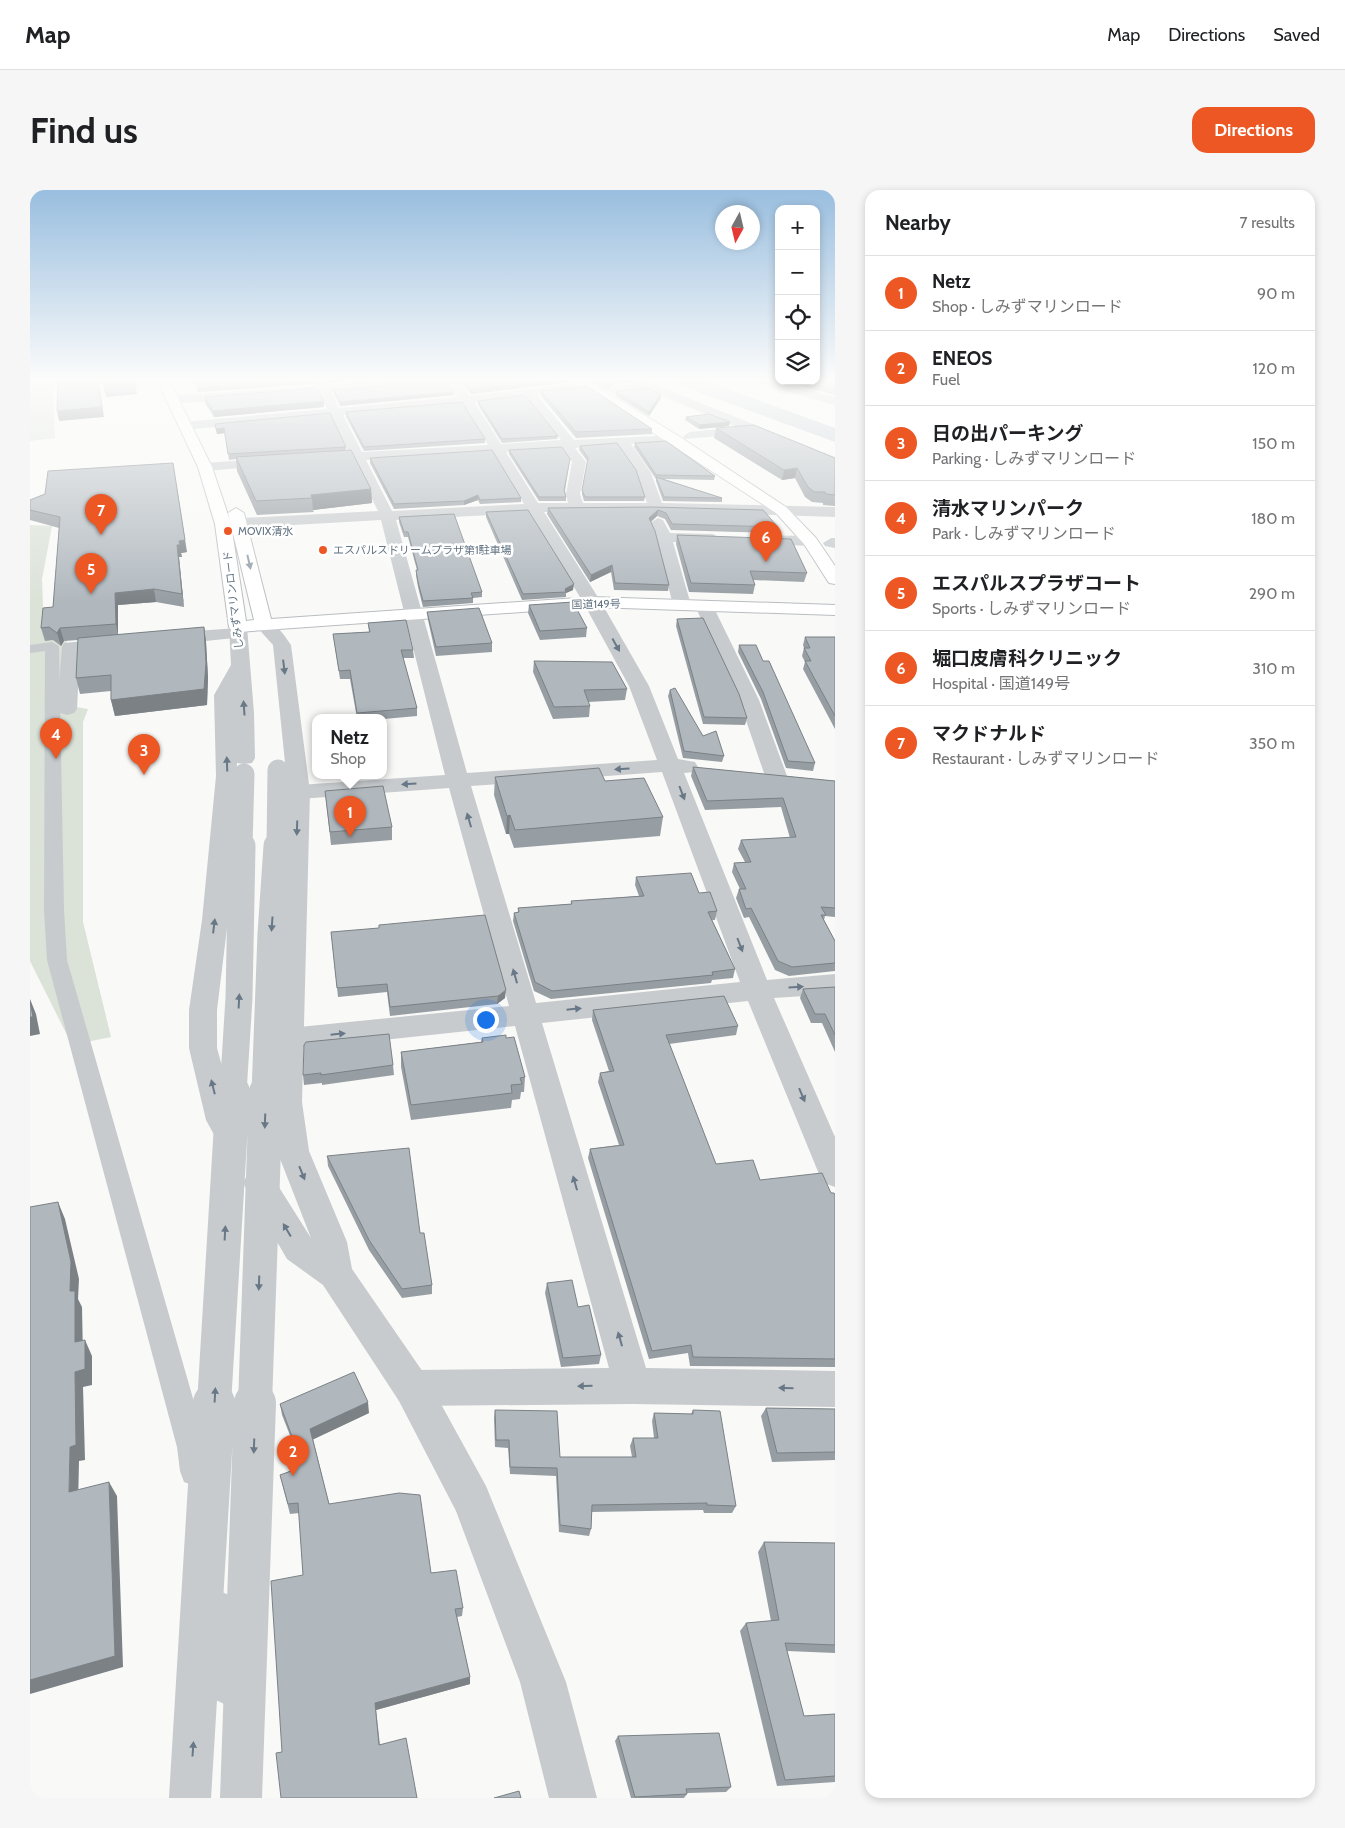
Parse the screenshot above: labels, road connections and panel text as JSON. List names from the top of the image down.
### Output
{
  "streets": {
    "main road": ["しみずマリンロード", "国道149号"]
  },
  "crossings": [
    ["しみずマリンロード", "国道149号"]
  ],
  "one_way": ["しみずマリンロード"],
  "places": ["MOVIX清水", "エスパルスドリームプラザ第1駐車場"],
  "north": "bottom",
  "page": {
    "header": "Map",
    "nav": ["Map", "Directions", "Saved"],
    "buttons": "Directions",
    "title": "Find us",
    "heading": ["Nearby", "7 results"],
    "map_buttons": ["+", "−"],
    "list": [
      {
        "mark": "1",
        "name": "Netz",
        "note": "Shop · しみずマリンロード",
        "value": "90 m"
      },
      {
        "mark": "2",
        "name": "ENEOS",
        "note": "Fuel",
        "value": "120 m"
      },
      {
        "mark": "3",
        "name": "日の出パーキング",
        "note": "Parking · しみずマリンロード",
        "value": "150 m"
      },
      {
        "mark": "4",
        "name": "清水マリンパーク",
        "note": "Park · しみずマリンロード",
        "value": "180 m"
      },
      {
        "mark": "5",
        "name": "エスパルスプラザコート",
        "note": "Sports · しみずマリンロード",
        "value": "290 m"
      },
      {
        "mark": "6",
        "name": "堀口皮膚科クリニック",
        "note": "Hospital · 国道149号",
        "value": "310 m"
      },
      {
        "mark": "7",
        "name": "マクドナルド",
        "note": "Restaurant · しみずマリンロード",
        "value": "350 m"
      }
    ],
    "pins": [
      "7",
      "6",
      "5",
      "4",
      "3",
      "1",
      "2"
    ],
    "popup": ["Netz", "Shop"]
  }
}
